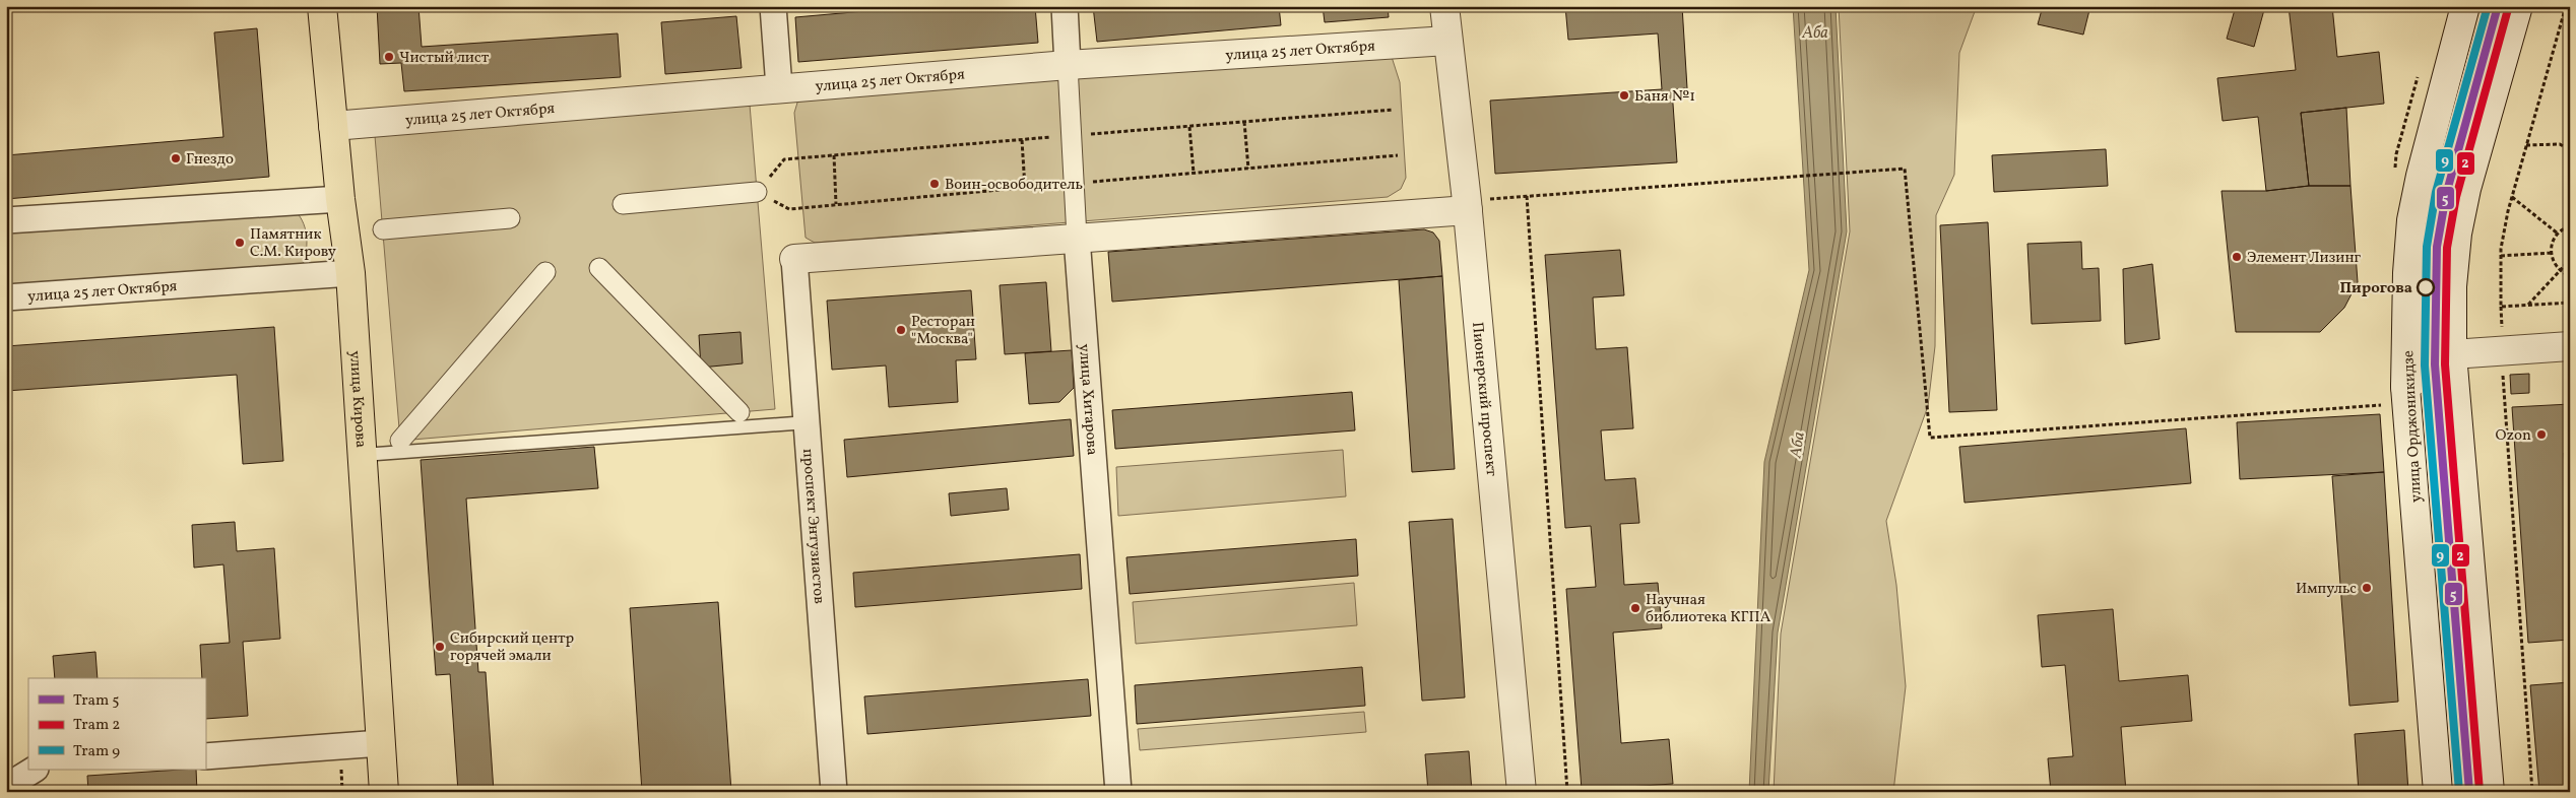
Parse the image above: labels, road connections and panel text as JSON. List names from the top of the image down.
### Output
{
  "streets": {
    "main road": ["улица Кирова"],
    "street": [
      "улица 25 лет Октября",
      "улица Хитарова",
      "Пионерский проспект",
      "улица Орджоникидзе",
      "проспект Энтузиастов"
    ]
  },
  "crossings": [
    ["улица 25 лет Октября", "улица Кирова"],
    ["улица 25 лет Октября", "улица Хитарова"],
    ["улица 25 лет Октября", "Пионерский проспект"]
  ],
  "water": ["Аба"],
  "places": [
    "Чистый лист",
    "Баня №1",
    "Гнездо",
    "Воин-освободитель",
    "Памятник С.М. Кирову",
    "Элемент Лизинг",
    "Пирогова",
    "Ресторан \"Москва\"",
    "Ozon",
    "Импульс",
    "Научная библиотека КГПА",
    "Сибирский центр горячей эмали"
  ],
  "lines": ["tram line 5", "tram line 9", "tram line 2"],
  "legend": ["Tram 5", "Tram 2", "Tram 9"]
}
